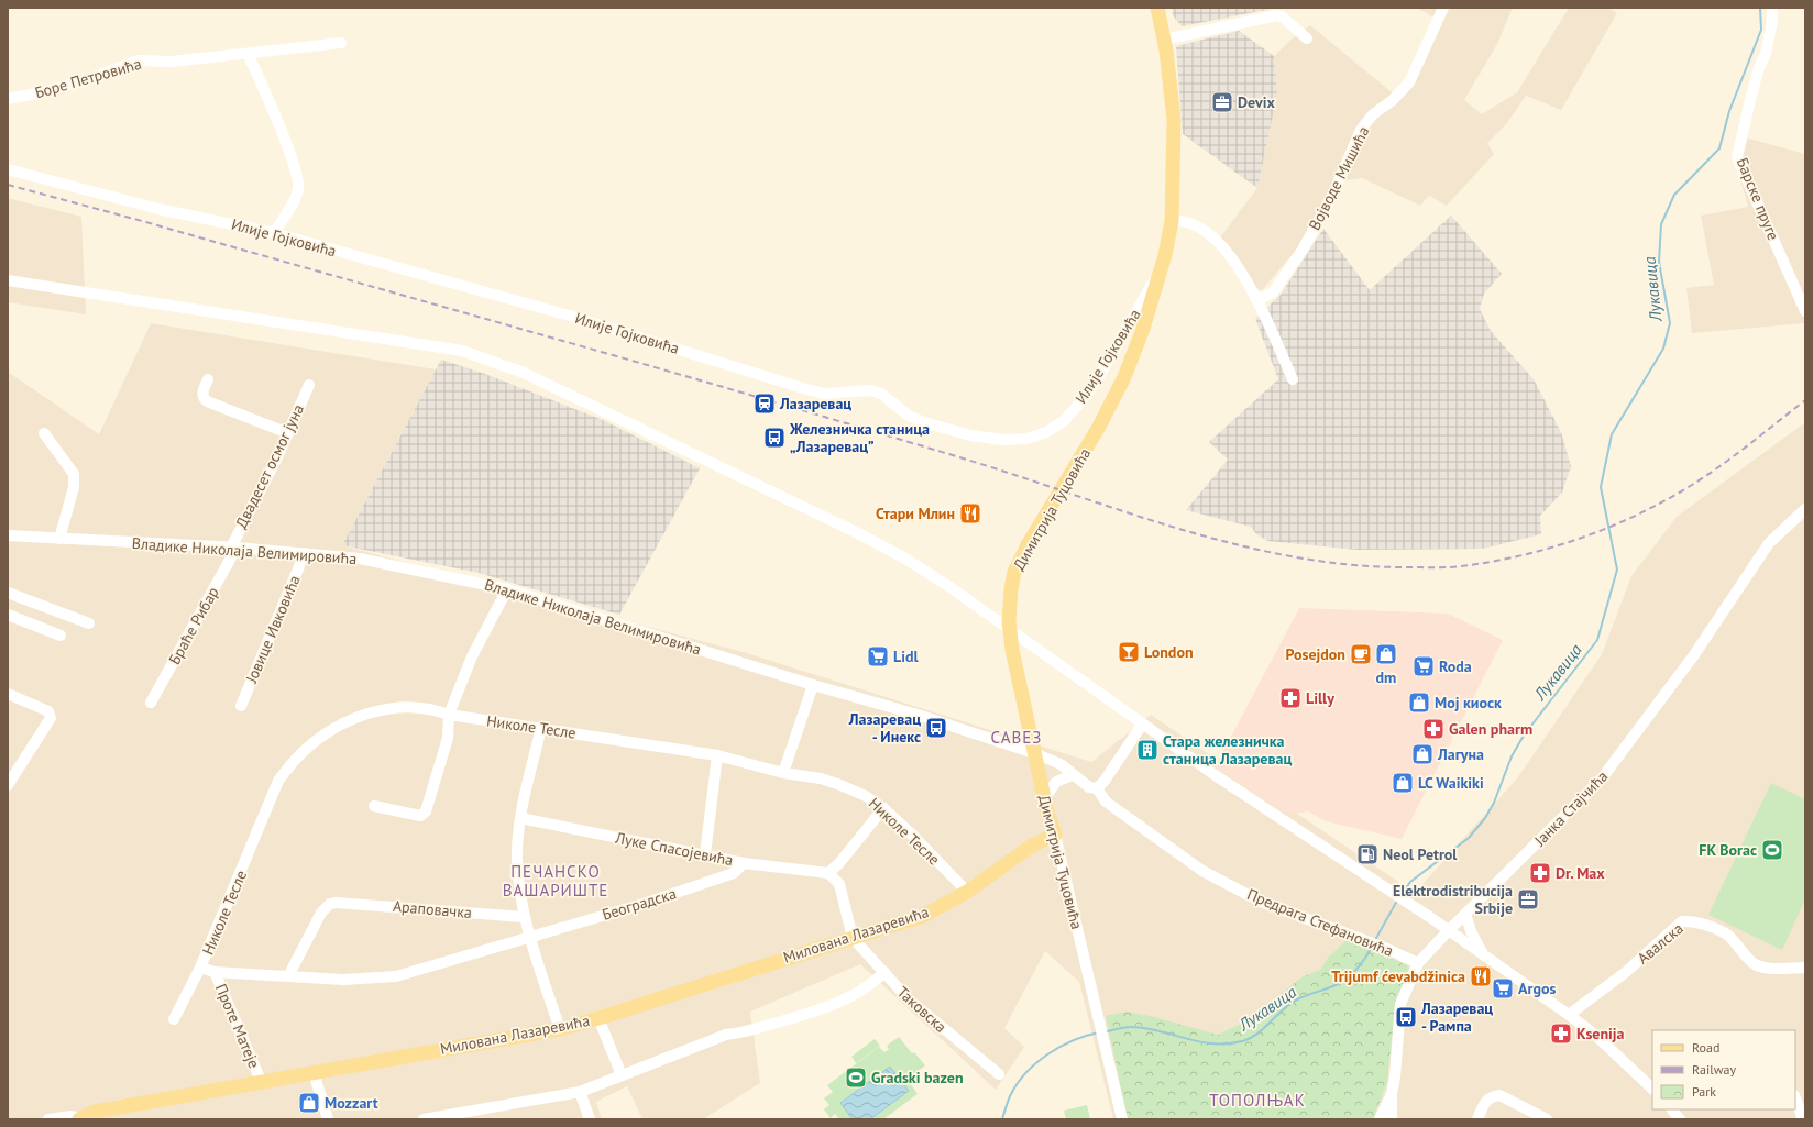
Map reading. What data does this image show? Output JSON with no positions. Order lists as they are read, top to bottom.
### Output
{
  "streets": {
    "main road": ["Димитрија Туцовића", "Милована Лазаревића"],
    "street": [
      "Боре Петровића",
      "Војводе Мишића",
      "Барске пруге",
      "Илије Гојковића",
      "Двадесет осмог јуна",
      "Владике Николаја Велимировића",
      "Браће Рибар",
      "Јовице Ивковића",
      "Николе Тесле",
      "Јанка Стајчића",
      "Луке Спасојевића",
      "Београдска",
      "Араповачка",
      "Предрага Стефановића",
      "Авалска",
      "Таковска",
      "Проте Матеје"
    ]
  },
  "crossings": [
    ["Илије Гојковића", "Димитрија Туцовића"],
    ["Двадесет осмог јуна", "Владике Николаја Велимировића"],
    ["Двадесет осмог јуна", "Браће Рибар"],
    ["Димитрија Туцовића", "Владике Николаја Велимировића"],
    ["Димитрија Туцовића", "Милована Лазаревића"],
    ["Владике Николаја Велимировића", "Браће Рибар"],
    ["Владике Николаја Велимировића", "Јовице Ивковића"],
    ["Николе Тесле", "Милована Лазаревића"],
    ["Николе Тесле", "Проте Матеје"],
    ["Јанка Стајчића", "Предрага Стефановића"],
    ["Луке Спасојевића", "Београдска"],
    ["Београдска", "Араповачка"],
    ["Београдска", "Проте Матеје"],
    ["Араповачка", "Проте Матеје"],
    ["Милована Лазаревића", "Таковска"],
    ["Милована Лазаревића", "Проте Матеје"]
  ],
  "districts": ["САВЕЗ", "ПЕЧАНСКО ВАШАРИШТЕ", "ТОПОЛЊАК"],
  "water": ["Лукавица"],
  "places": {
    "office": ["Devix", "Elektrodistribucija Srbije"],
    "station": ["Лазаревац"],
    "bus stop": ["Железничка станица „Лазаревац”", "Лазаревац - Инекс", "Лазаревац - Рампа"],
    "restaurant": ["Стари Млин", "Trijumf ćevabdžinica"],
    "bar": ["London"],
    "cafe": ["Posejdon"],
    "shop": [
      "dm",
      "Мој киоск",
      "Лагуна",
      "LC Waikiki",
      "Mozzart"
    ],
    "supermarket": ["Lidl", "Roda", "Argos"],
    "pharmacy": [
      "Lilly",
      "Galen pharm",
      "Dr. Max",
      "Ksenija"
    ],
    "building": ["Стара железничка станица Лазаревац"],
    "sports": ["FK Borac", "Gradski bazen"],
    "fuel station": ["Neol Petrol"]
  },
  "legend": ["Road", "Railway", "Park"]
}
